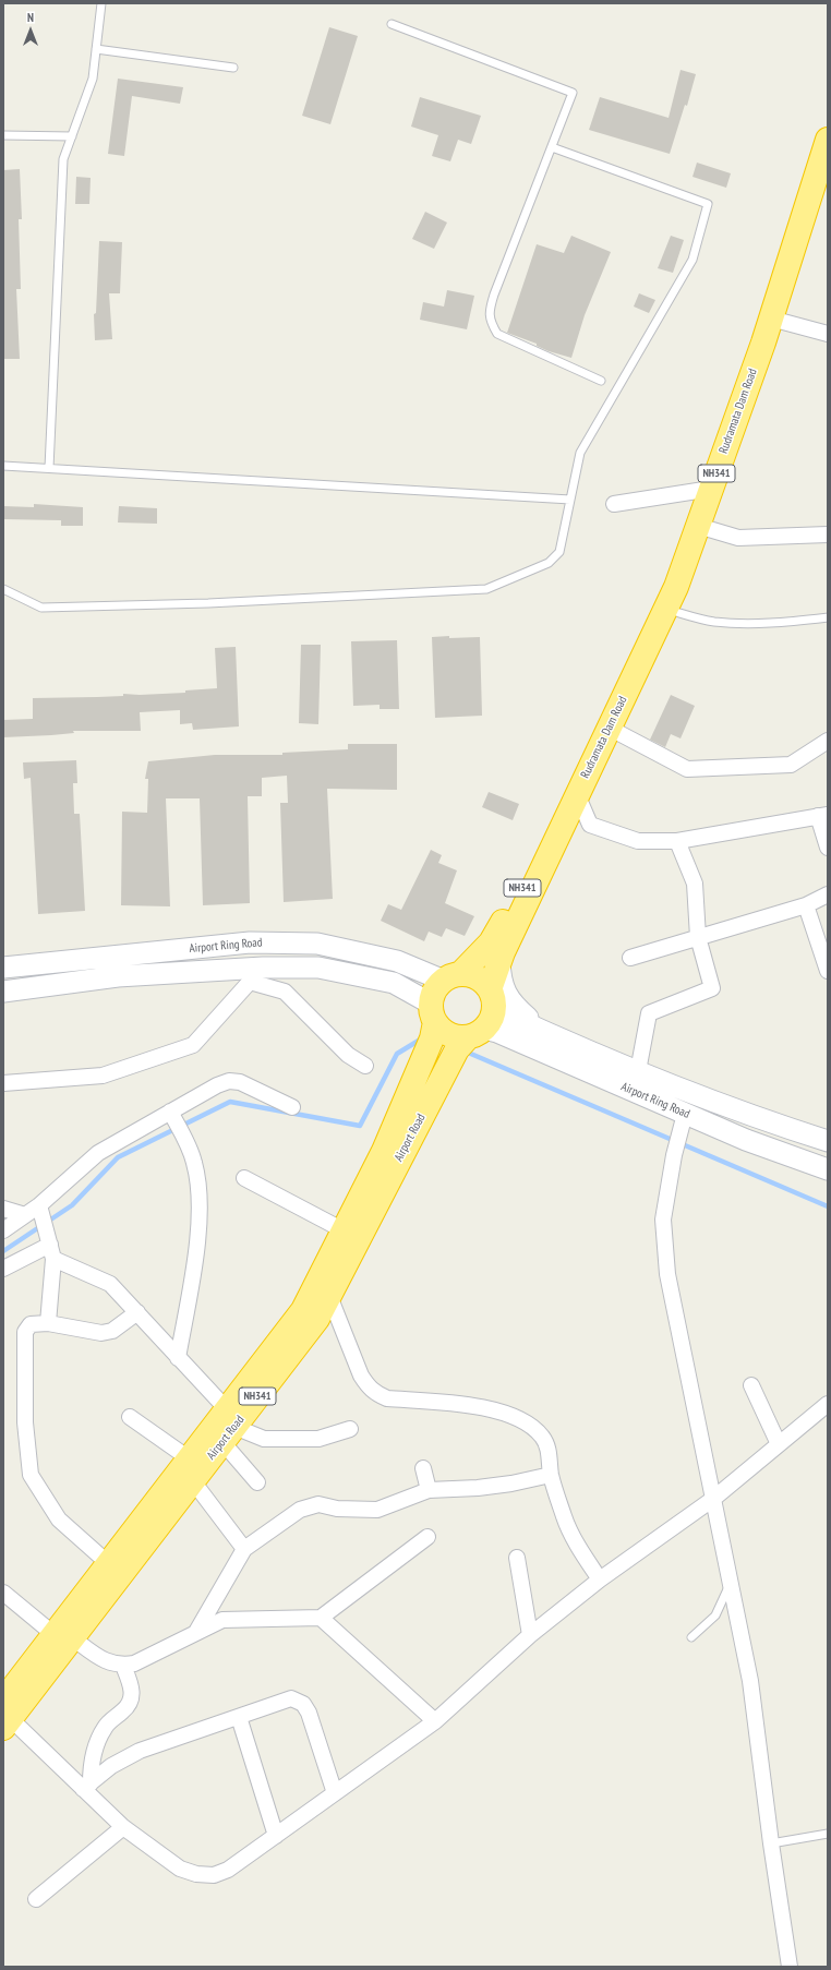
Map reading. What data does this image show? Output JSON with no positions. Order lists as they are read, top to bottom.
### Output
{
  "streets": {
    "highway": ["Rudramata Dam Road", "NH341", "Airport Road"],
    "main road": ["Airport Ring Road"]
  },
  "crossings": [
    ["Rudramata Dam Road", "NH341"],
    ["NH341", "Airport Ring Road"],
    ["NH341", "Airport Road"],
    ["Airport Ring Road", "Airport Road"]
  ],
  "north": "top"
}
